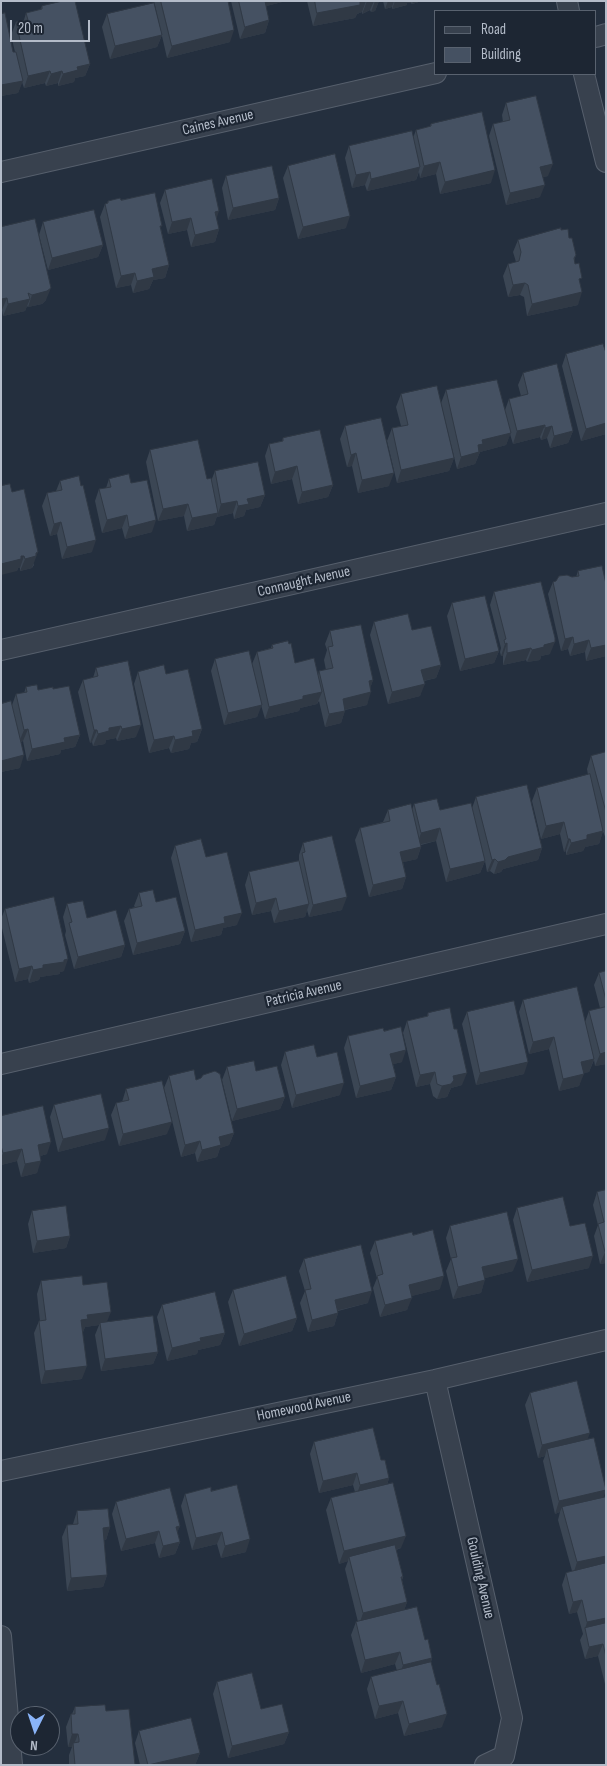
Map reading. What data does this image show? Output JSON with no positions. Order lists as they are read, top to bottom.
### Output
{
  "streets": {
    "street": [
      "Caines Avenue",
      "Connaught Avenue",
      "Patricia Avenue",
      "Homewood Avenue",
      "Goulding Avenue"
    ]
  },
  "crossings": [
    ["Homewood Avenue", "Goulding Avenue"]
  ],
  "legend": ["Road", "Building"],
  "scale_bar": "20 m",
  "north": "bottom"
}
